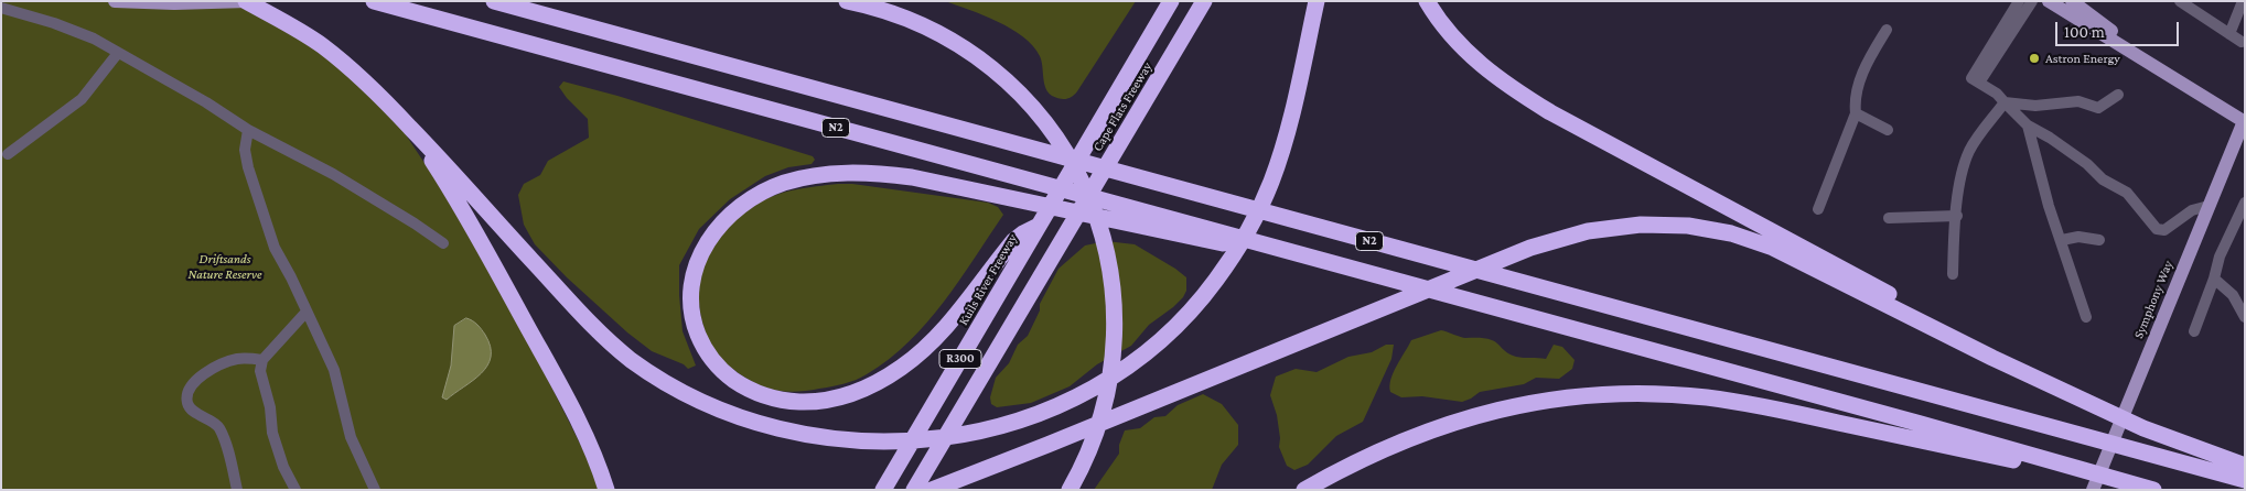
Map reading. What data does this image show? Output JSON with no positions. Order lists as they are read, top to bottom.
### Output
{
  "streets": {
    "highway": [
      "Cape Flats Freeway",
      "N2",
      "Kuils River Freeway",
      "R300"
    ],
    "main road": ["Symphony Way"]
  },
  "crossings": [
    ["Cape Flats Freeway", "Kuils River Freeway"]
  ],
  "parks": ["Driftsands Nature Reserve"],
  "places": ["Astron Energy"],
  "scale_bar": "100 m"
}
